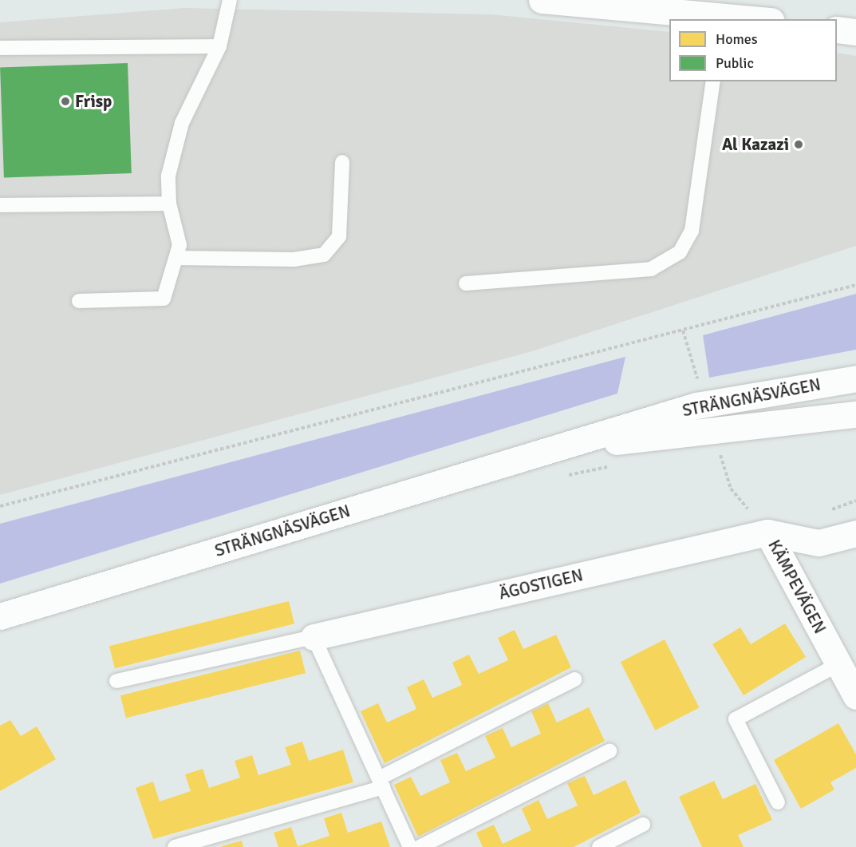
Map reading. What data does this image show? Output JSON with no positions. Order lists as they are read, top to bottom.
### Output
{
  "streets": {
    "main road": ["STRÄNGNÄSVÄGEN", "ÄGOSTIGEN", "KÄMPEVÄGEN"]
  },
  "crossings": [
    ["ÄGOSTIGEN", "KÄMPEVÄGEN"]
  ],
  "places": ["Frisp", "Al Kazazi"],
  "legend": ["Homes", "Public"]
}
